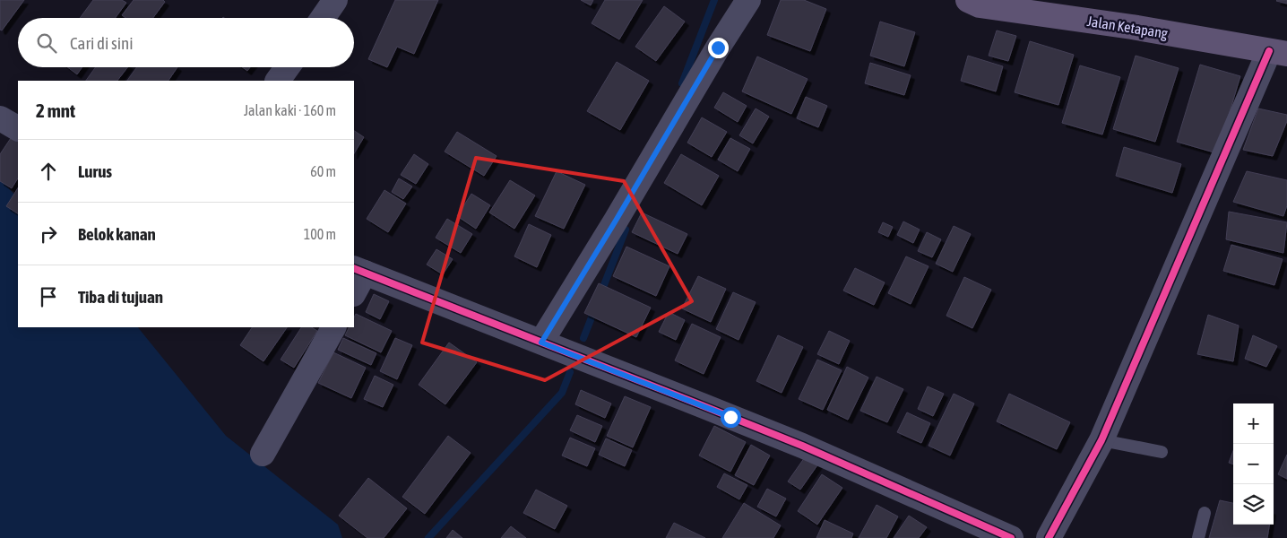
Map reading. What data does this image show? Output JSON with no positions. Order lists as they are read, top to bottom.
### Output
{
  "streets": {
    "main road": ["Jalan Ketapang"]
  },
  "page": {
    "search": "Cari di sini",
    "heading": ["2 mnt", "Jalan kaki · 160 m"],
    "list": [
      ["Lurus", "60 m"],
      ["Belok kanan", "100 m"],
      "Tiba di tujuan"
    ],
    "map_buttons": ["+", "−"]
  }
}
